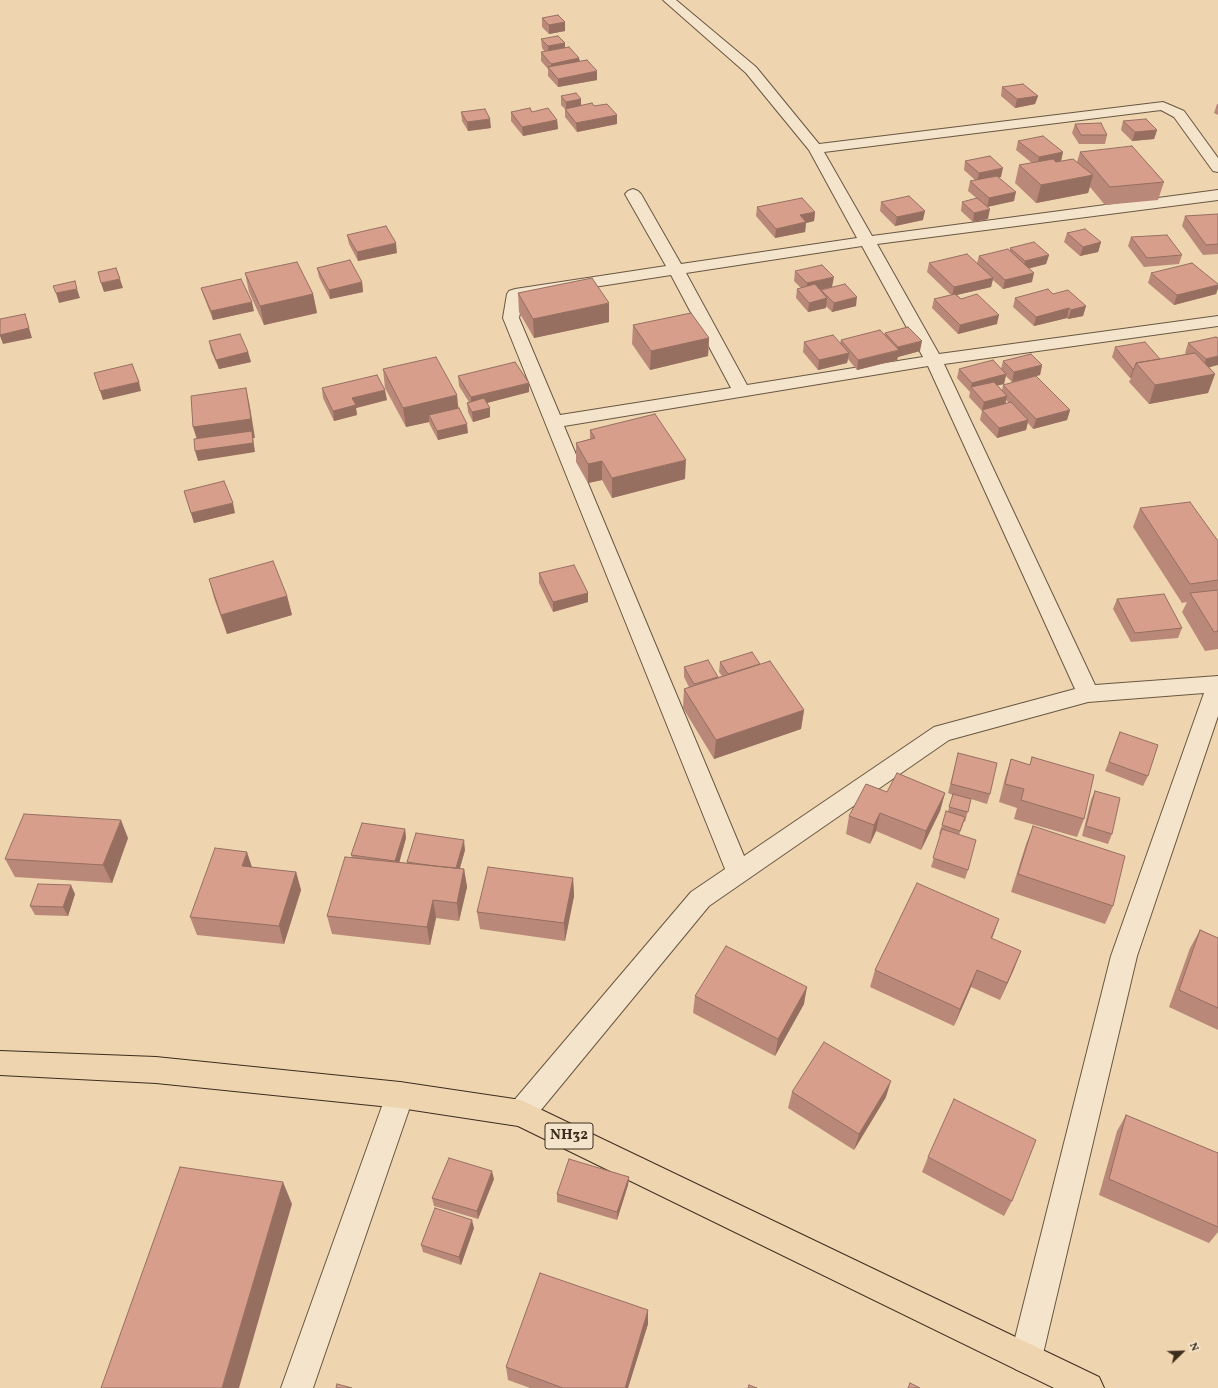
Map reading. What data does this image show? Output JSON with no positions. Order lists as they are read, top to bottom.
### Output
{
  "streets": {
    "highway": ["NH32"]
  },
  "north": "top right"
}
